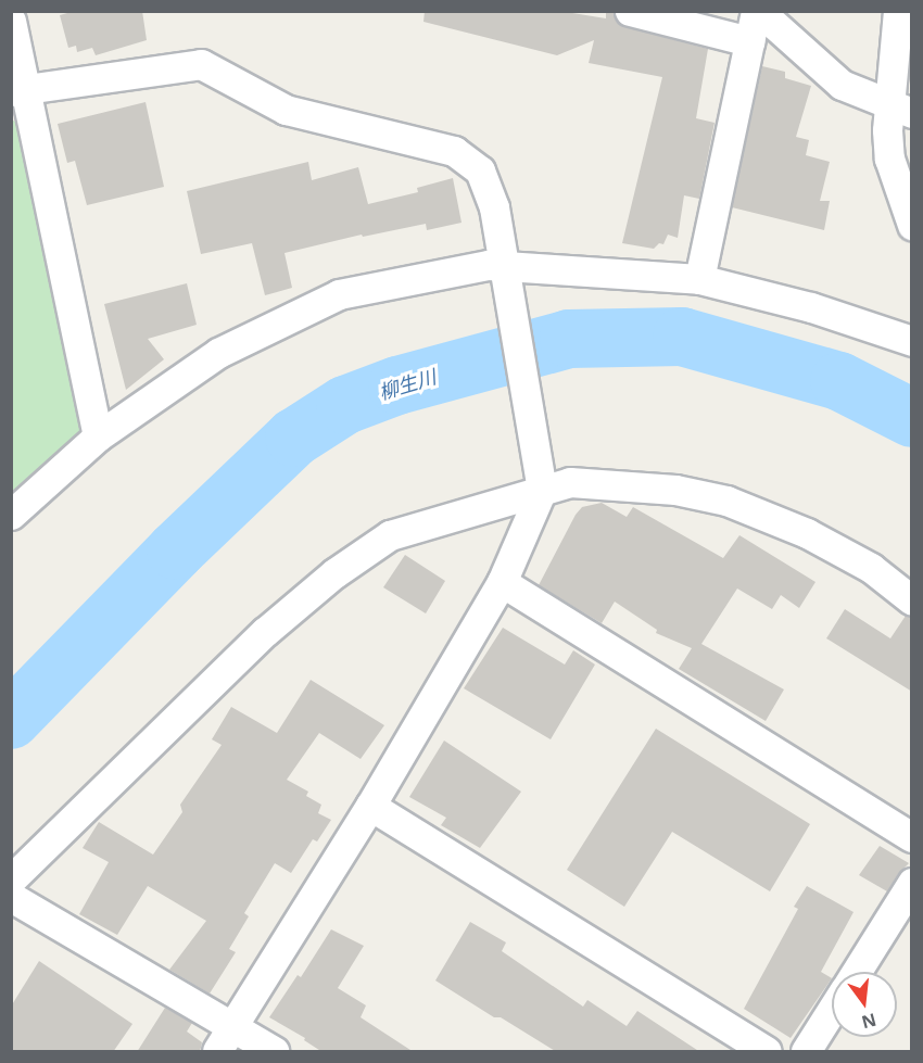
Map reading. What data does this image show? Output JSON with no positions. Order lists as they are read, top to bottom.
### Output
{
  "water": ["柳生川"],
  "north": "bottom"
}
